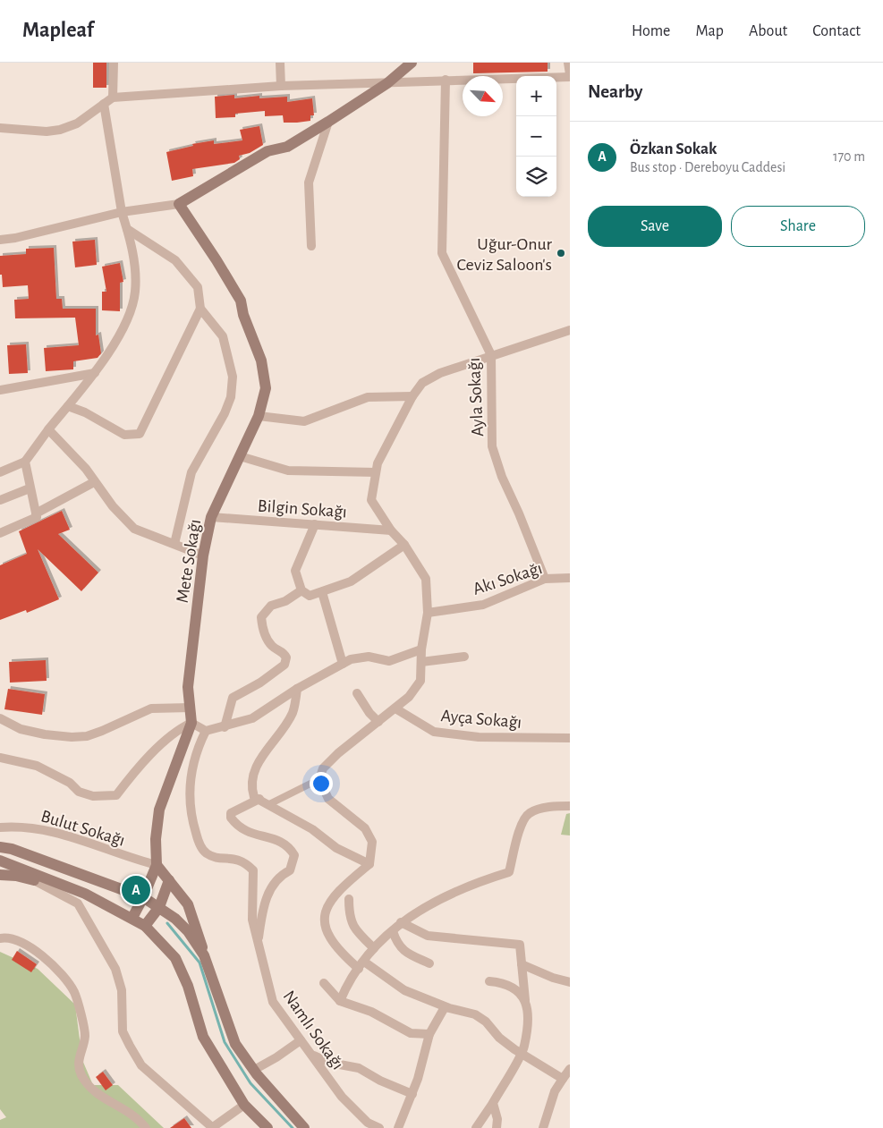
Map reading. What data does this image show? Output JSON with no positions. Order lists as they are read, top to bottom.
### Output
{
  "streets": {
    "main road": ["Mete Sokağı"],
    "street": [
      "Ayla Sokağı",
      "Bilgin Sokağı",
      "Akı Sokağı",
      "Ayça Sokağı",
      "Bulut Sokağı",
      "Namlı Sokağı"
    ]
  },
  "crossings": [
    ["Ayla Sokağı", "Akı Sokağı"],
    ["Bilgin Sokağı", "Mete Sokağı"],
    ["Mete Sokağı", "Bulut Sokağı"]
  ],
  "places": ["Uğur-Onur Ceviz Saloon's"],
  "north": "bottom right",
  "page": {
    "header": "Mapleaf",
    "nav": [
      "Home",
      "Map",
      "About",
      "Contact"
    ],
    "heading": "Nearby",
    "map_buttons": ["+", "−"],
    "list": [
      {
        "mark": "A",
        "name": "Özkan Sokak",
        "note": "Bus stop · Dereboyu Caddesi",
        "value": "170 m"
      }
    ],
    "buttons": ["Save", "Share"],
    "pins": "A"
  }
}
